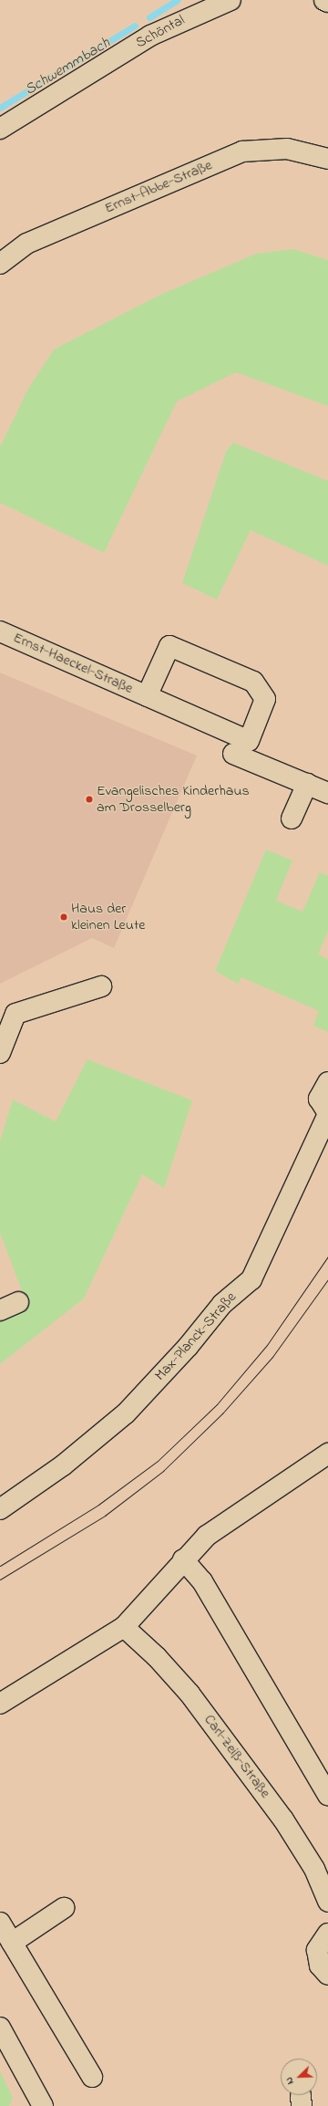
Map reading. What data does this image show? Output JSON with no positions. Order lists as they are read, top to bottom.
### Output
{
  "streets": {
    "street": [
      "Schöntal",
      "Ernst-Abbe-Straße",
      "Ernst-Haeckel-Straße",
      "Max-Planck-Straße",
      "Carl-Zeiß-Straße"
    ]
  },
  "water": ["Schwemmbach"],
  "places": ["Evangelisches Kinderhaus am Drosselberg", "Haus der kleinen Leute"],
  "north": "bottom left"
}
